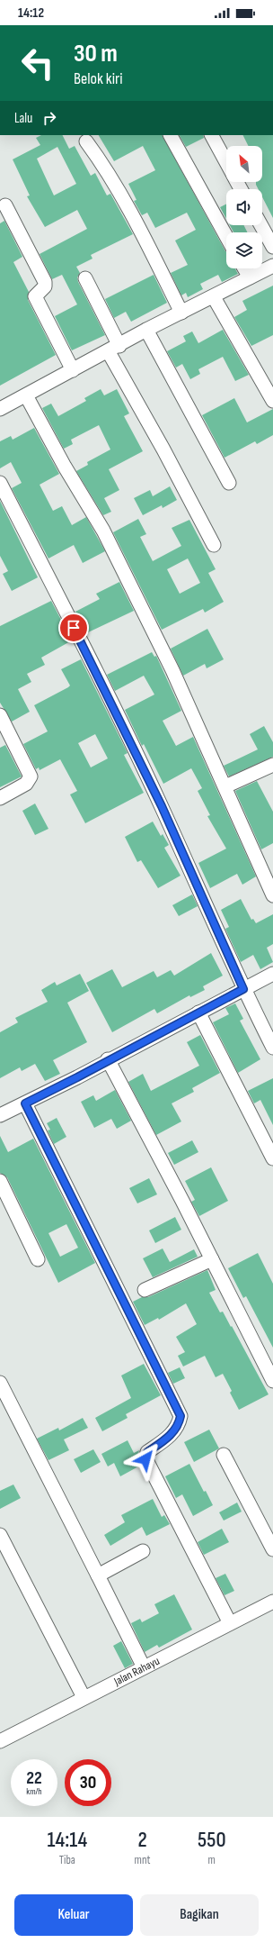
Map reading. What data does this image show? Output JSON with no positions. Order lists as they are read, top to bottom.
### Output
{
  "streets": {
    "street": ["Jalan Rahayu"]
  },
  "north": "top left",
  "page": {
    "status": "14:12",
    "turn": ["30 m", "Belok kiri"],
    "then": "Lalu",
    "speed": "22 km/h",
    "limit": "30",
    "eta": [
      "14:14",
      "Tiba",
      "2",
      "mnt",
      "550",
      "m"
    ],
    "buttons": ["Keluar", "Bagikan"]
  }
}
